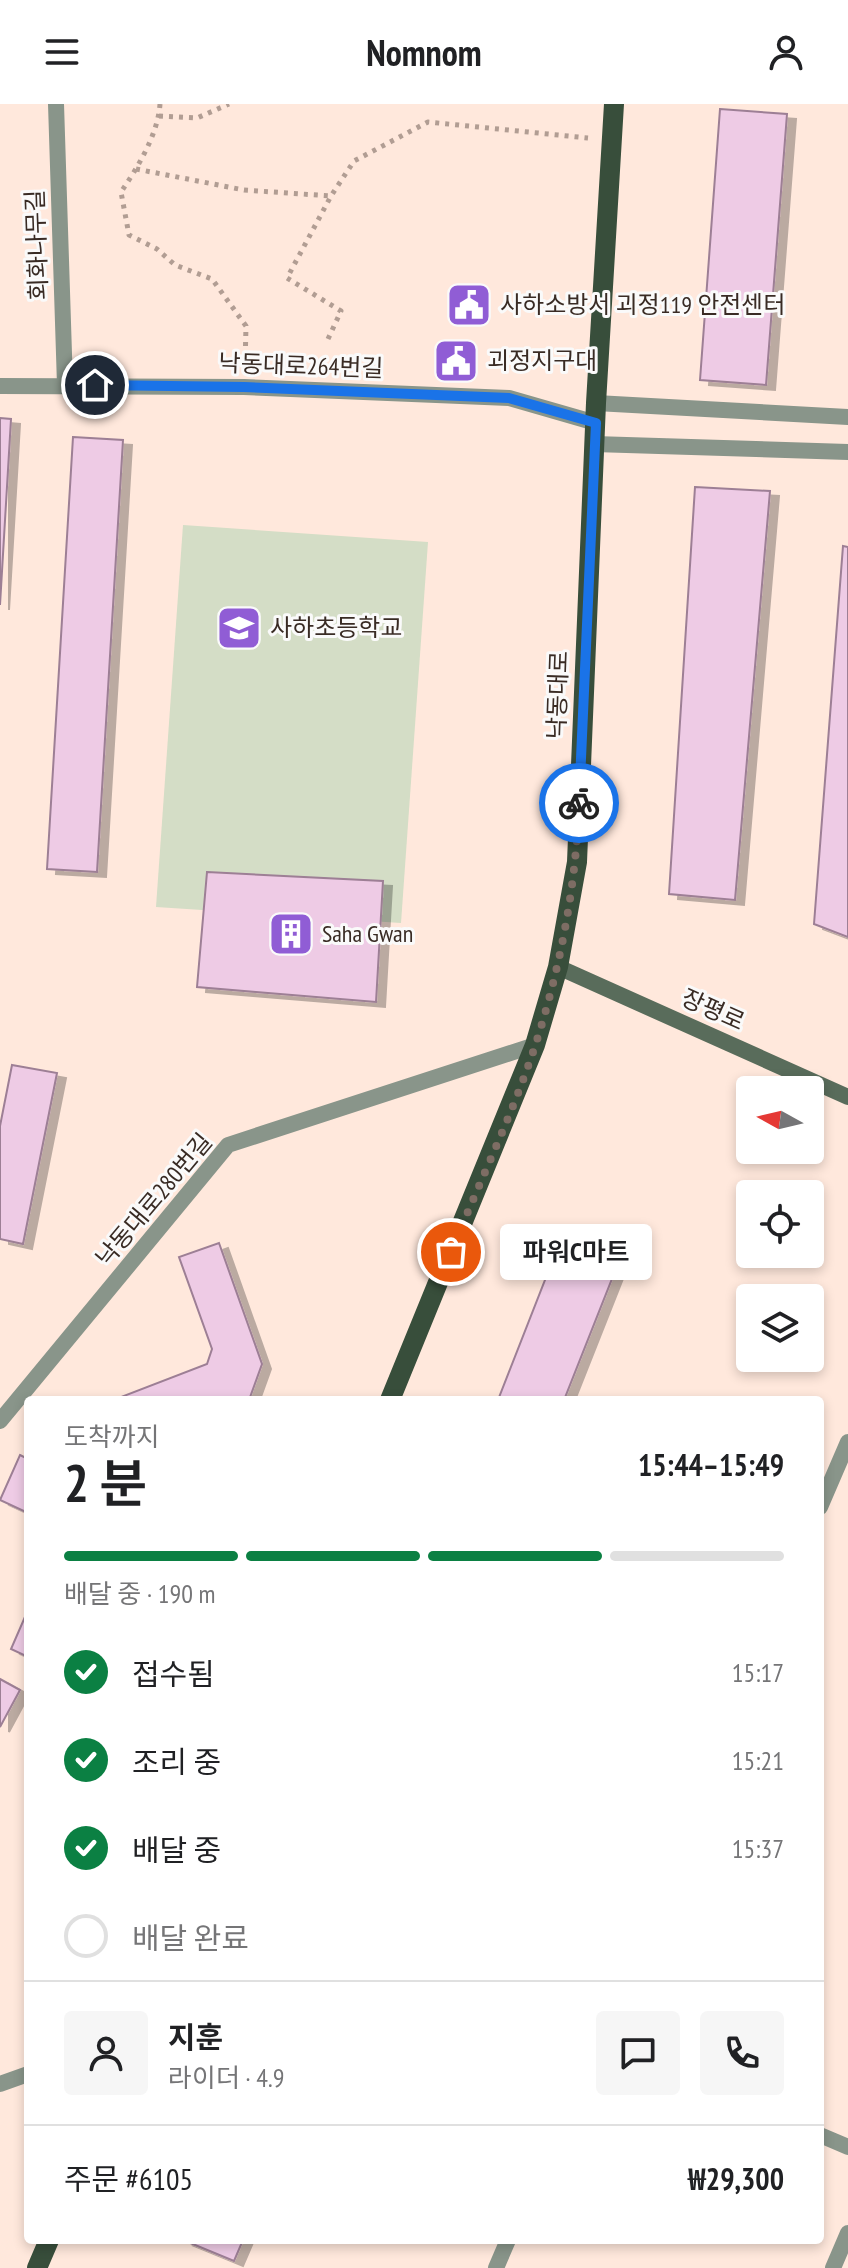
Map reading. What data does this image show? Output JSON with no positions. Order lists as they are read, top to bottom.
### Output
{
  "streets": {
    "main road": ["낙동대로", "장평로"],
    "street": ["회화나무길", "낙동대로264번길", "낙동대로280번길"]
  },
  "crossings": [
    ["회화나무길", "낙동대로264번길"],
    ["낙동대로264번길", "낙동대로"],
    ["낙동대로", "장평로"],
    ["낙동대로", "낙동대로280번길"]
  ],
  "places": {
    "public building": ["사하소방서 괴정119 안전센터", "괴정지구대"],
    "school or university": ["사하초등학교"],
    "building": ["Saha Gwan"],
    "other": ["파워C마트"]
  },
  "north": "left",
  "page": {
    "header": "Nomnom",
    "bubble": "파워C마트",
    "heading": ["2 분", "도착까지", "15:44–15:49"],
    "panel": [
      "지훈",
      "라이더 · 4.9",
      "주문 #6105",
      "₩29,300"
    ],
    "bar": "배달 중 · 190 m",
    "list": [
      ["접수됨", "15:17"],
      ["조리 중", "15:21"],
      ["배달 중", "15:37"],
      "배달 완료"
    ]
  }
}
